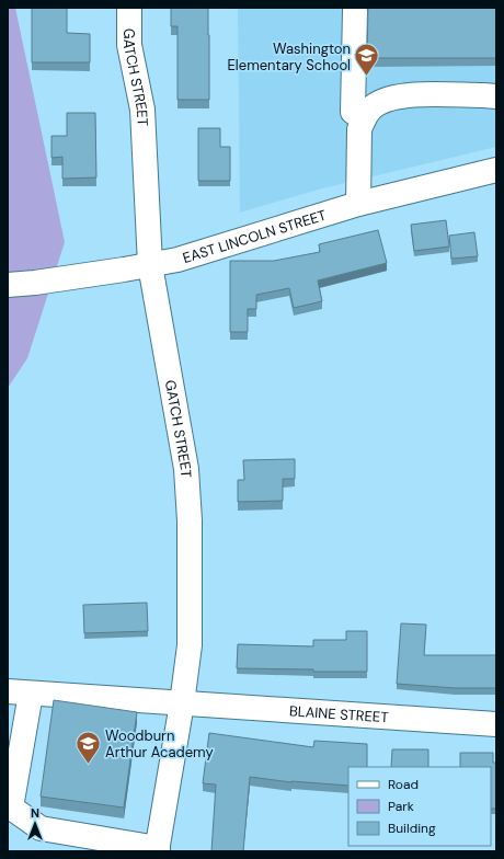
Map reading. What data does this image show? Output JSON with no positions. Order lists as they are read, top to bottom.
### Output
{
  "streets": {
    "street": ["GATCH STREET", "EAST LINCOLN STREET", "BLAINE STREET"]
  },
  "crossings": [
    ["GATCH STREET", "EAST LINCOLN STREET"],
    ["GATCH STREET", "BLAINE STREET"]
  ],
  "places": {
    "school or university": ["Washington Elementary School", "Woodburn Arthur Academy"]
  },
  "legend": ["Road", "Park", "Building"],
  "north": "top"
}
